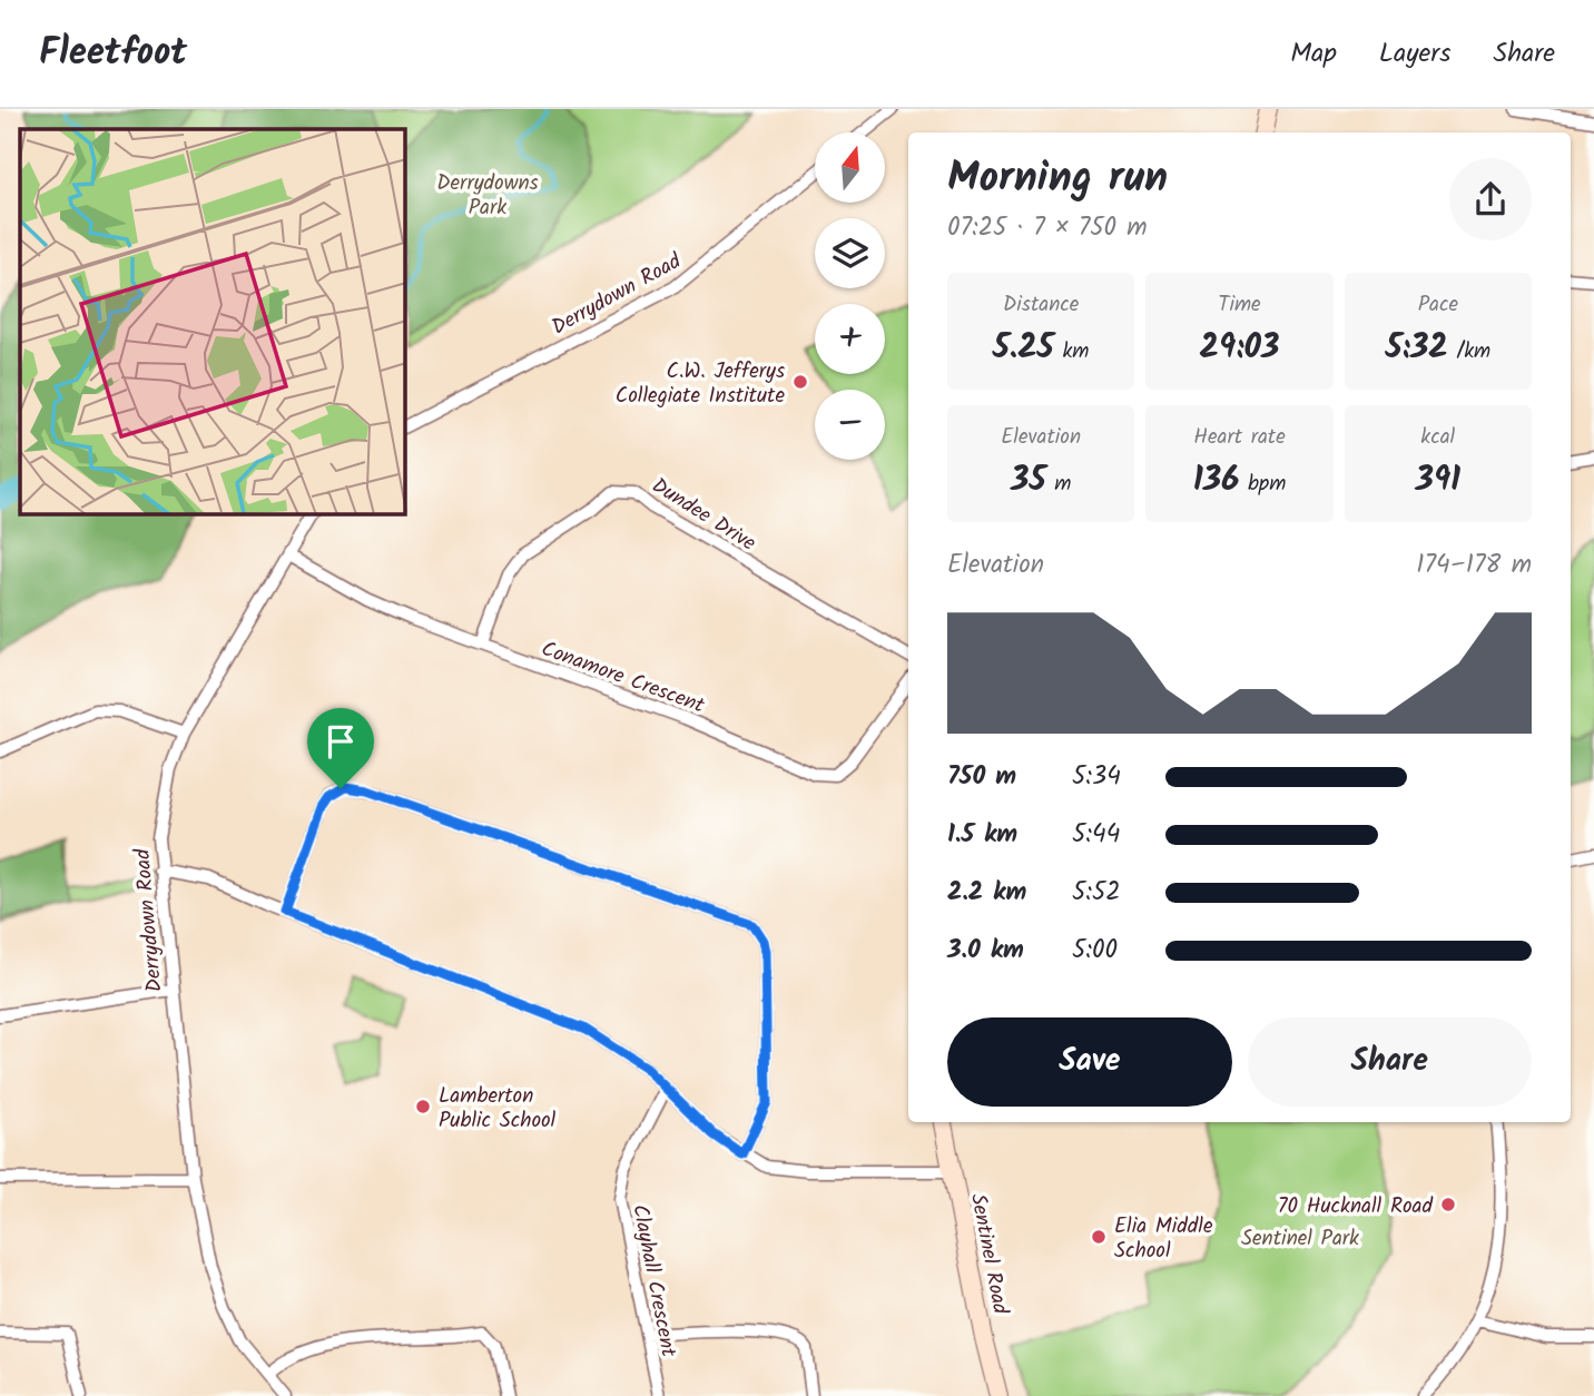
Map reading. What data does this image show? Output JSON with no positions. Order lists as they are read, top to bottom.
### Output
{
  "streets": {
    "street": [
      "Derrydown Road",
      "Dundee Drive",
      "Conamore Crescent",
      "Sentinel Road",
      "Clayhall Crescent"
    ]
  },
  "crossings": [
    ["Derrydown Road", "Conamore Crescent"],
    ["Dundee Drive", "Conamore Crescent"]
  ],
  "parks": ["Derrydowns Park", "Sentinel Park"],
  "places": [
    "C.W. Jefferys Collegiate Institute",
    "Lamberton Public School",
    "70 Hucknall Road",
    "Elia Middle School"
  ],
  "north": "top",
  "page": {
    "header": "Fleetfoot",
    "nav": ["Map", "Layers", "Share"],
    "map_buttons": ["+", "−"],
    "heading": ["Morning run", "07:25 · 7 × 750 m"],
    "stats": [
      ["Distance", "5.25 km"],
      ["Time", "29:03"],
      ["Pace", "5:32 /km"],
      ["Elevation", "35 m"],
      ["Heart rate", "136 bpm"],
      ["kcal", "391"]
    ],
    "chart": ["Elevation", "174–178 m"],
    "list": [
      {
        "name": "750 m",
        "note": "5:34"
      },
      {
        "name": "1.5 km",
        "note": "5:44"
      },
      {
        "name": "2.2 km",
        "note": "5:52"
      },
      {
        "name": "3.0 km",
        "note": "5:00"
      }
    ],
    "buttons": ["Save", "Share"]
  }
}
